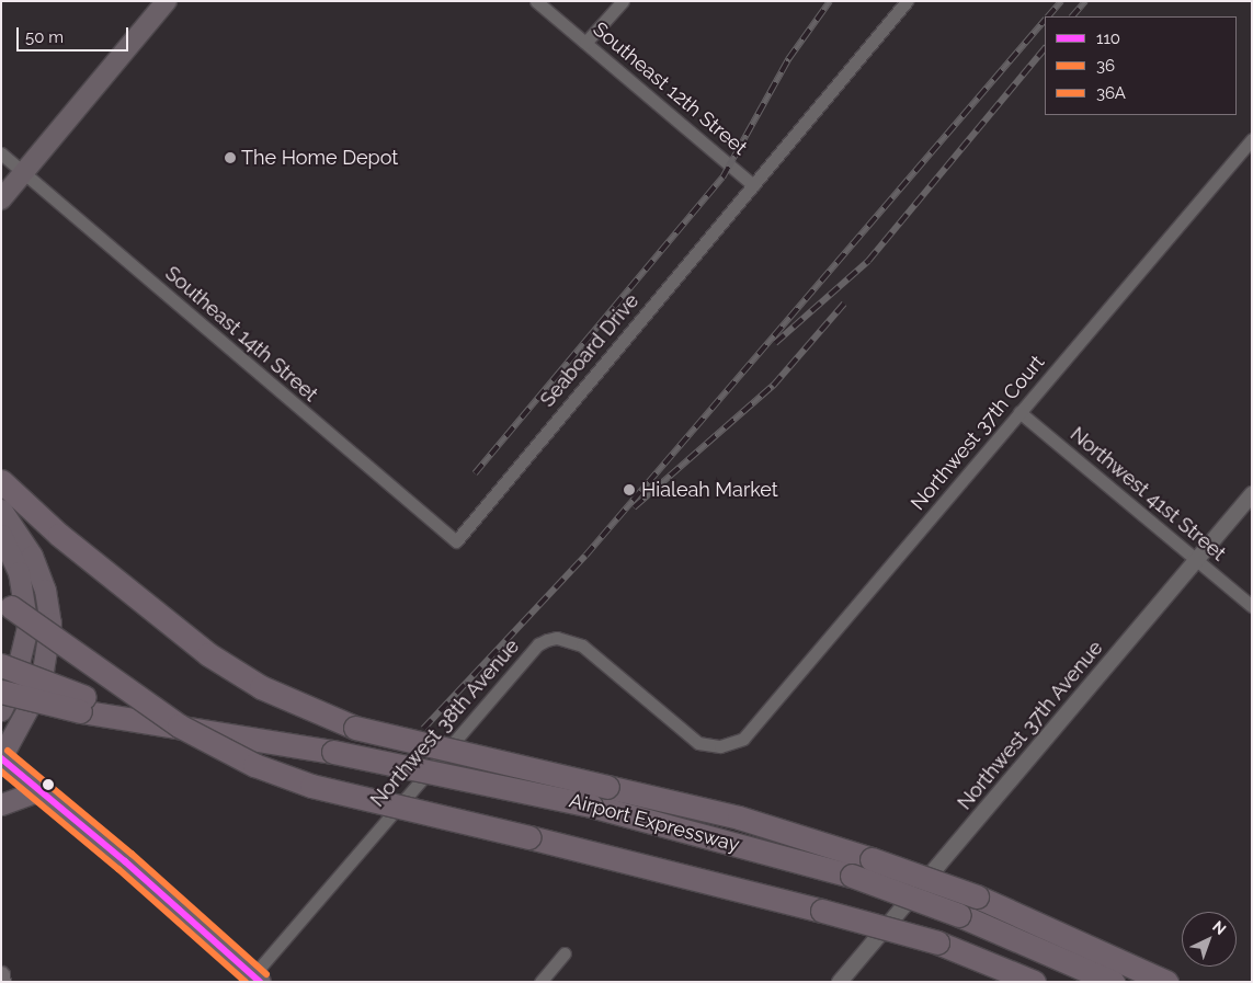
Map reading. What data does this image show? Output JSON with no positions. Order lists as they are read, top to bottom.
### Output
{
  "streets": {
    "highway": ["Airport Expressway"],
    "street": [
      "Southeast 12th Street",
      "Southeast 14th Street",
      "Seaboard Drive",
      "Northwest 37th Court",
      "Northwest 41st Street",
      "Northwest 38th Avenue",
      "Northwest 37th Avenue"
    ]
  },
  "crossings": [
    ["Southeast 12th Street", "Seaboard Drive"],
    ["Southeast 14th Street", "Seaboard Drive"],
    ["Northwest 37th Court", "Northwest 41st Street"],
    ["Northwest 37th Court", "Northwest 38th Avenue"],
    ["Northwest 41st Street", "Northwest 37th Avenue"]
  ],
  "places": ["The Home Depot", "Hialeah Market"],
  "lines": ["transit line 36A", "transit line 110", "transit line 36"],
  "legend": ["110", "36", "36A"],
  "scale_bar": "50 m",
  "north": "top right"
}
